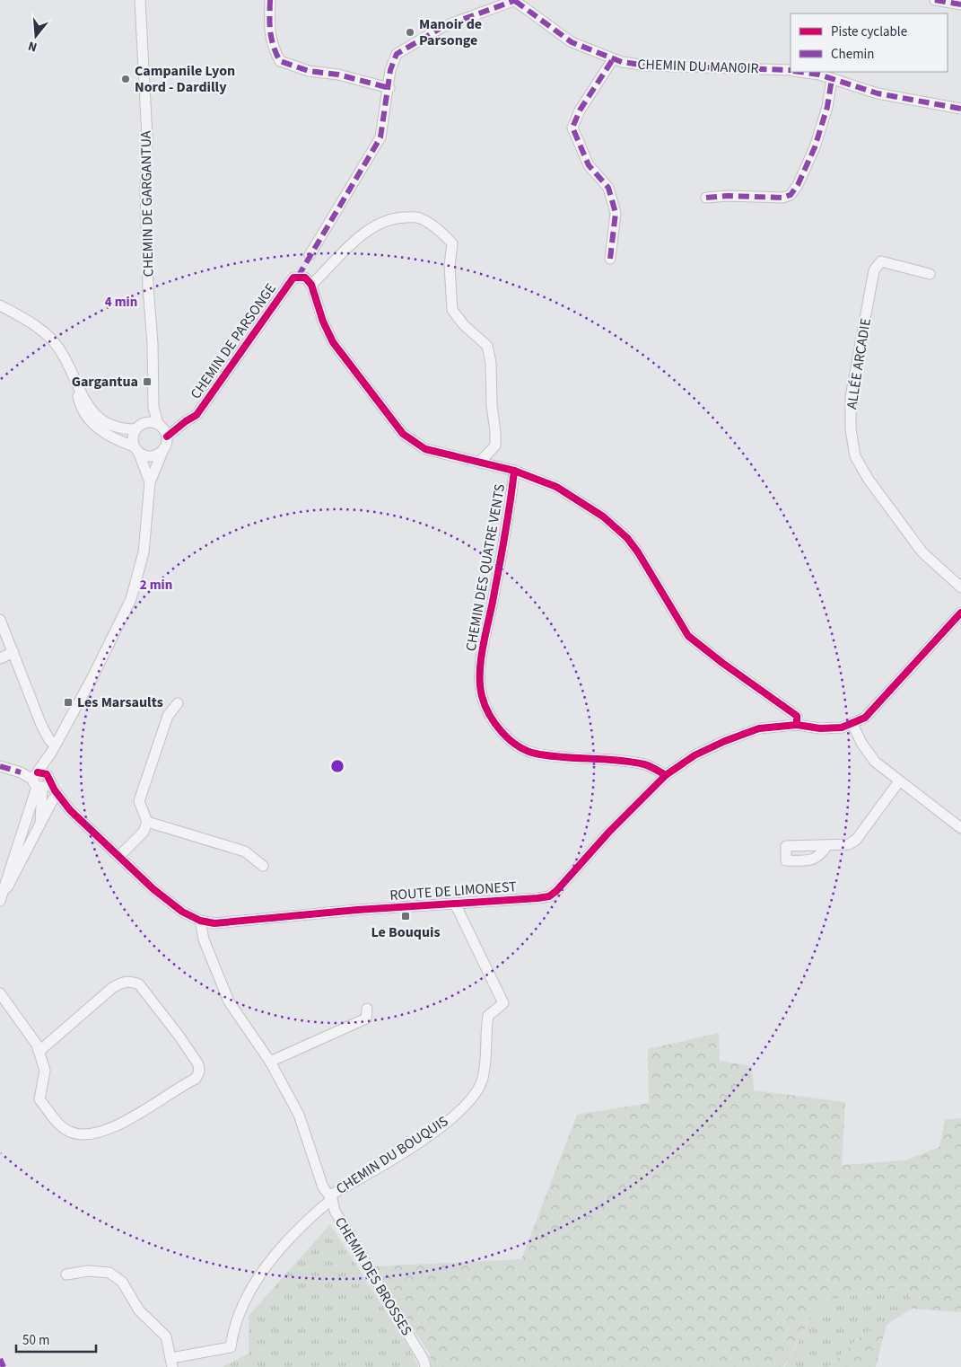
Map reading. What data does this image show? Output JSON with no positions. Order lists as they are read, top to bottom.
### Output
{
  "streets": {
    "street": [
      "CHEMIN DU MANOIR",
      "CHEMIN DE GARGANTUA",
      "CHEMIN DE PARSONGE",
      "ALLÉE ARCADIE",
      "CHEMIN DES QUATRE VENTS",
      "ROUTE DE LIMONEST",
      "CHEMIN DU BOUQUIS",
      "CHEMIN DES BROSSES"
    ]
  },
  "crossings": [
    ["CHEMIN DE GARGANTUA", "CHEMIN DE PARSONGE"],
    ["CHEMIN DES QUATRE VENTS", "ROUTE DE LIMONEST"],
    ["ROUTE DE LIMONEST", "CHEMIN DU BOUQUIS"],
    ["ROUTE DE LIMONEST", "CHEMIN DES BROSSES"],
    ["CHEMIN DU BOUQUIS", "CHEMIN DES BROSSES"]
  ],
  "places": {
    "other": ["Manoir de Parsonge", "Campanile Lyon Nord - Dardilly"],
    "transit": ["Gargantua", "Les Marsaults", "Le Bouquis"]
  },
  "legend": ["Piste cyclable", "Chemin"],
  "scale_bar": "50 m",
  "north": "bottom",
  "rings": ["4 min", "2 min"]
}
